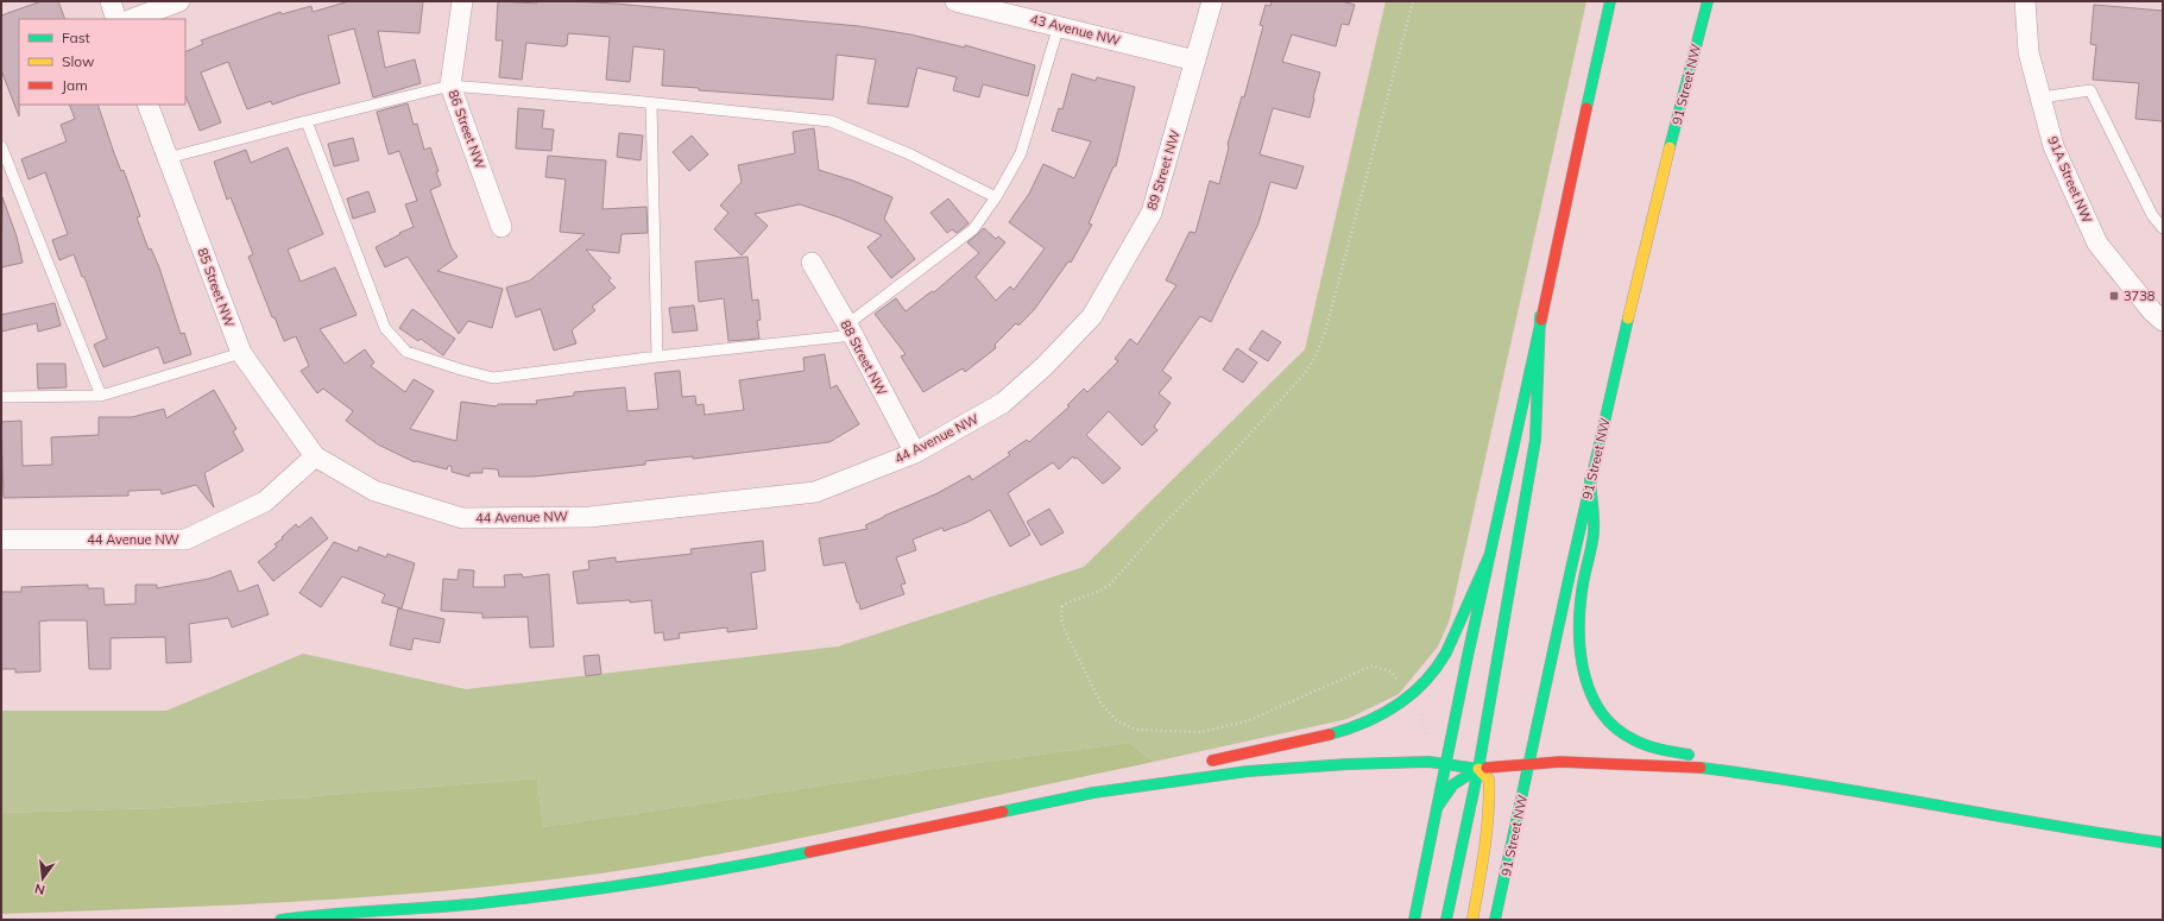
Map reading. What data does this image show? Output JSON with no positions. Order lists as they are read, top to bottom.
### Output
{
  "streets": {
    "main road": ["91 Street NW"],
    "street": [
      "43 Avenue NW",
      "86 Street NW",
      "89 Street NW",
      "91A Street NW",
      "85 Street NW",
      "88 Street NW",
      "44 Avenue NW"
    ]
  },
  "crossings": [
    ["43 Avenue NW", "89 Street NW"],
    ["89 Street NW", "44 Avenue NW"],
    ["85 Street NW", "44 Avenue NW"],
    ["88 Street NW", "44 Avenue NW"]
  ],
  "places": {
    "transit": ["3738"]
  },
  "legend": ["Fast", "Slow", "Jam"],
  "north": "bottom"
}
